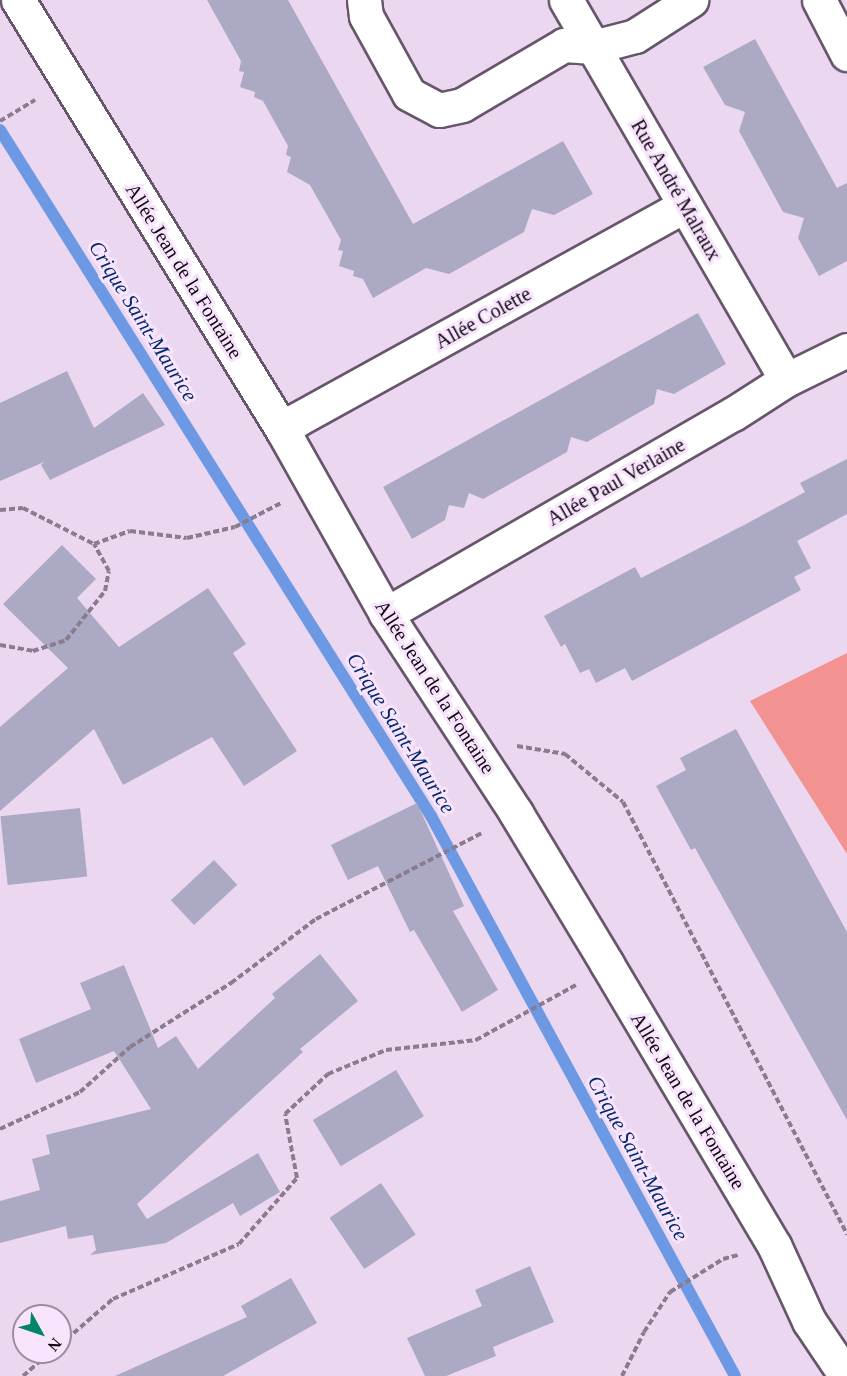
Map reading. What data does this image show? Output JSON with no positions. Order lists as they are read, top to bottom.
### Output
{
  "streets": {
    "street": [
      "Rue André Malraux",
      "Allée Jean de la Fontaine",
      "Allée Colette",
      "Allée Paul Verlaine"
    ]
  },
  "crossings": [
    ["Rue André Malraux", "Allée Colette"],
    ["Rue André Malraux", "Allée Paul Verlaine"],
    ["Allée Jean de la Fontaine", "Allée Colette"],
    ["Allée Jean de la Fontaine", "Allée Paul Verlaine"]
  ],
  "water": ["Crique Saint-Maurice"],
  "north": "bottom right"
}
